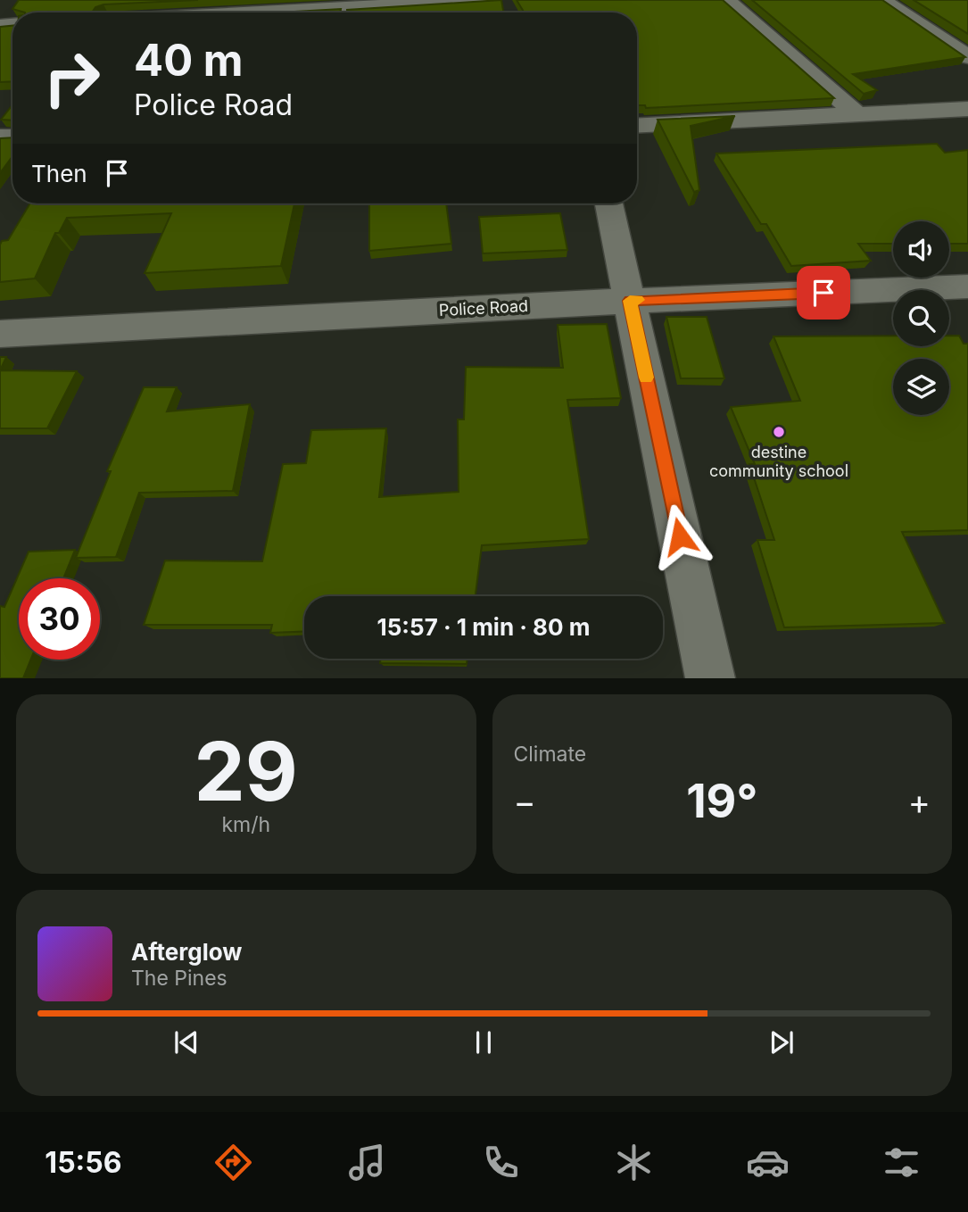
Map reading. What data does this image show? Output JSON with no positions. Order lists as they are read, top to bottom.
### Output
{
  "streets": {
    "street": ["Police Road"]
  },
  "places": ["destine community school"],
  "page": {
    "turn": ["40 m", "Police Road"],
    "then": "Then",
    "limit": "30",
    "trip": "15:57 · 1 min · 80 m",
    "tile": [
      ["29", "km/h"],
      "Climate"
    ],
    "heat": ["−", "19°", "+"],
    "song": ["Afterglow", "The Pines"],
    "tabs": "15:56"
  }
}
